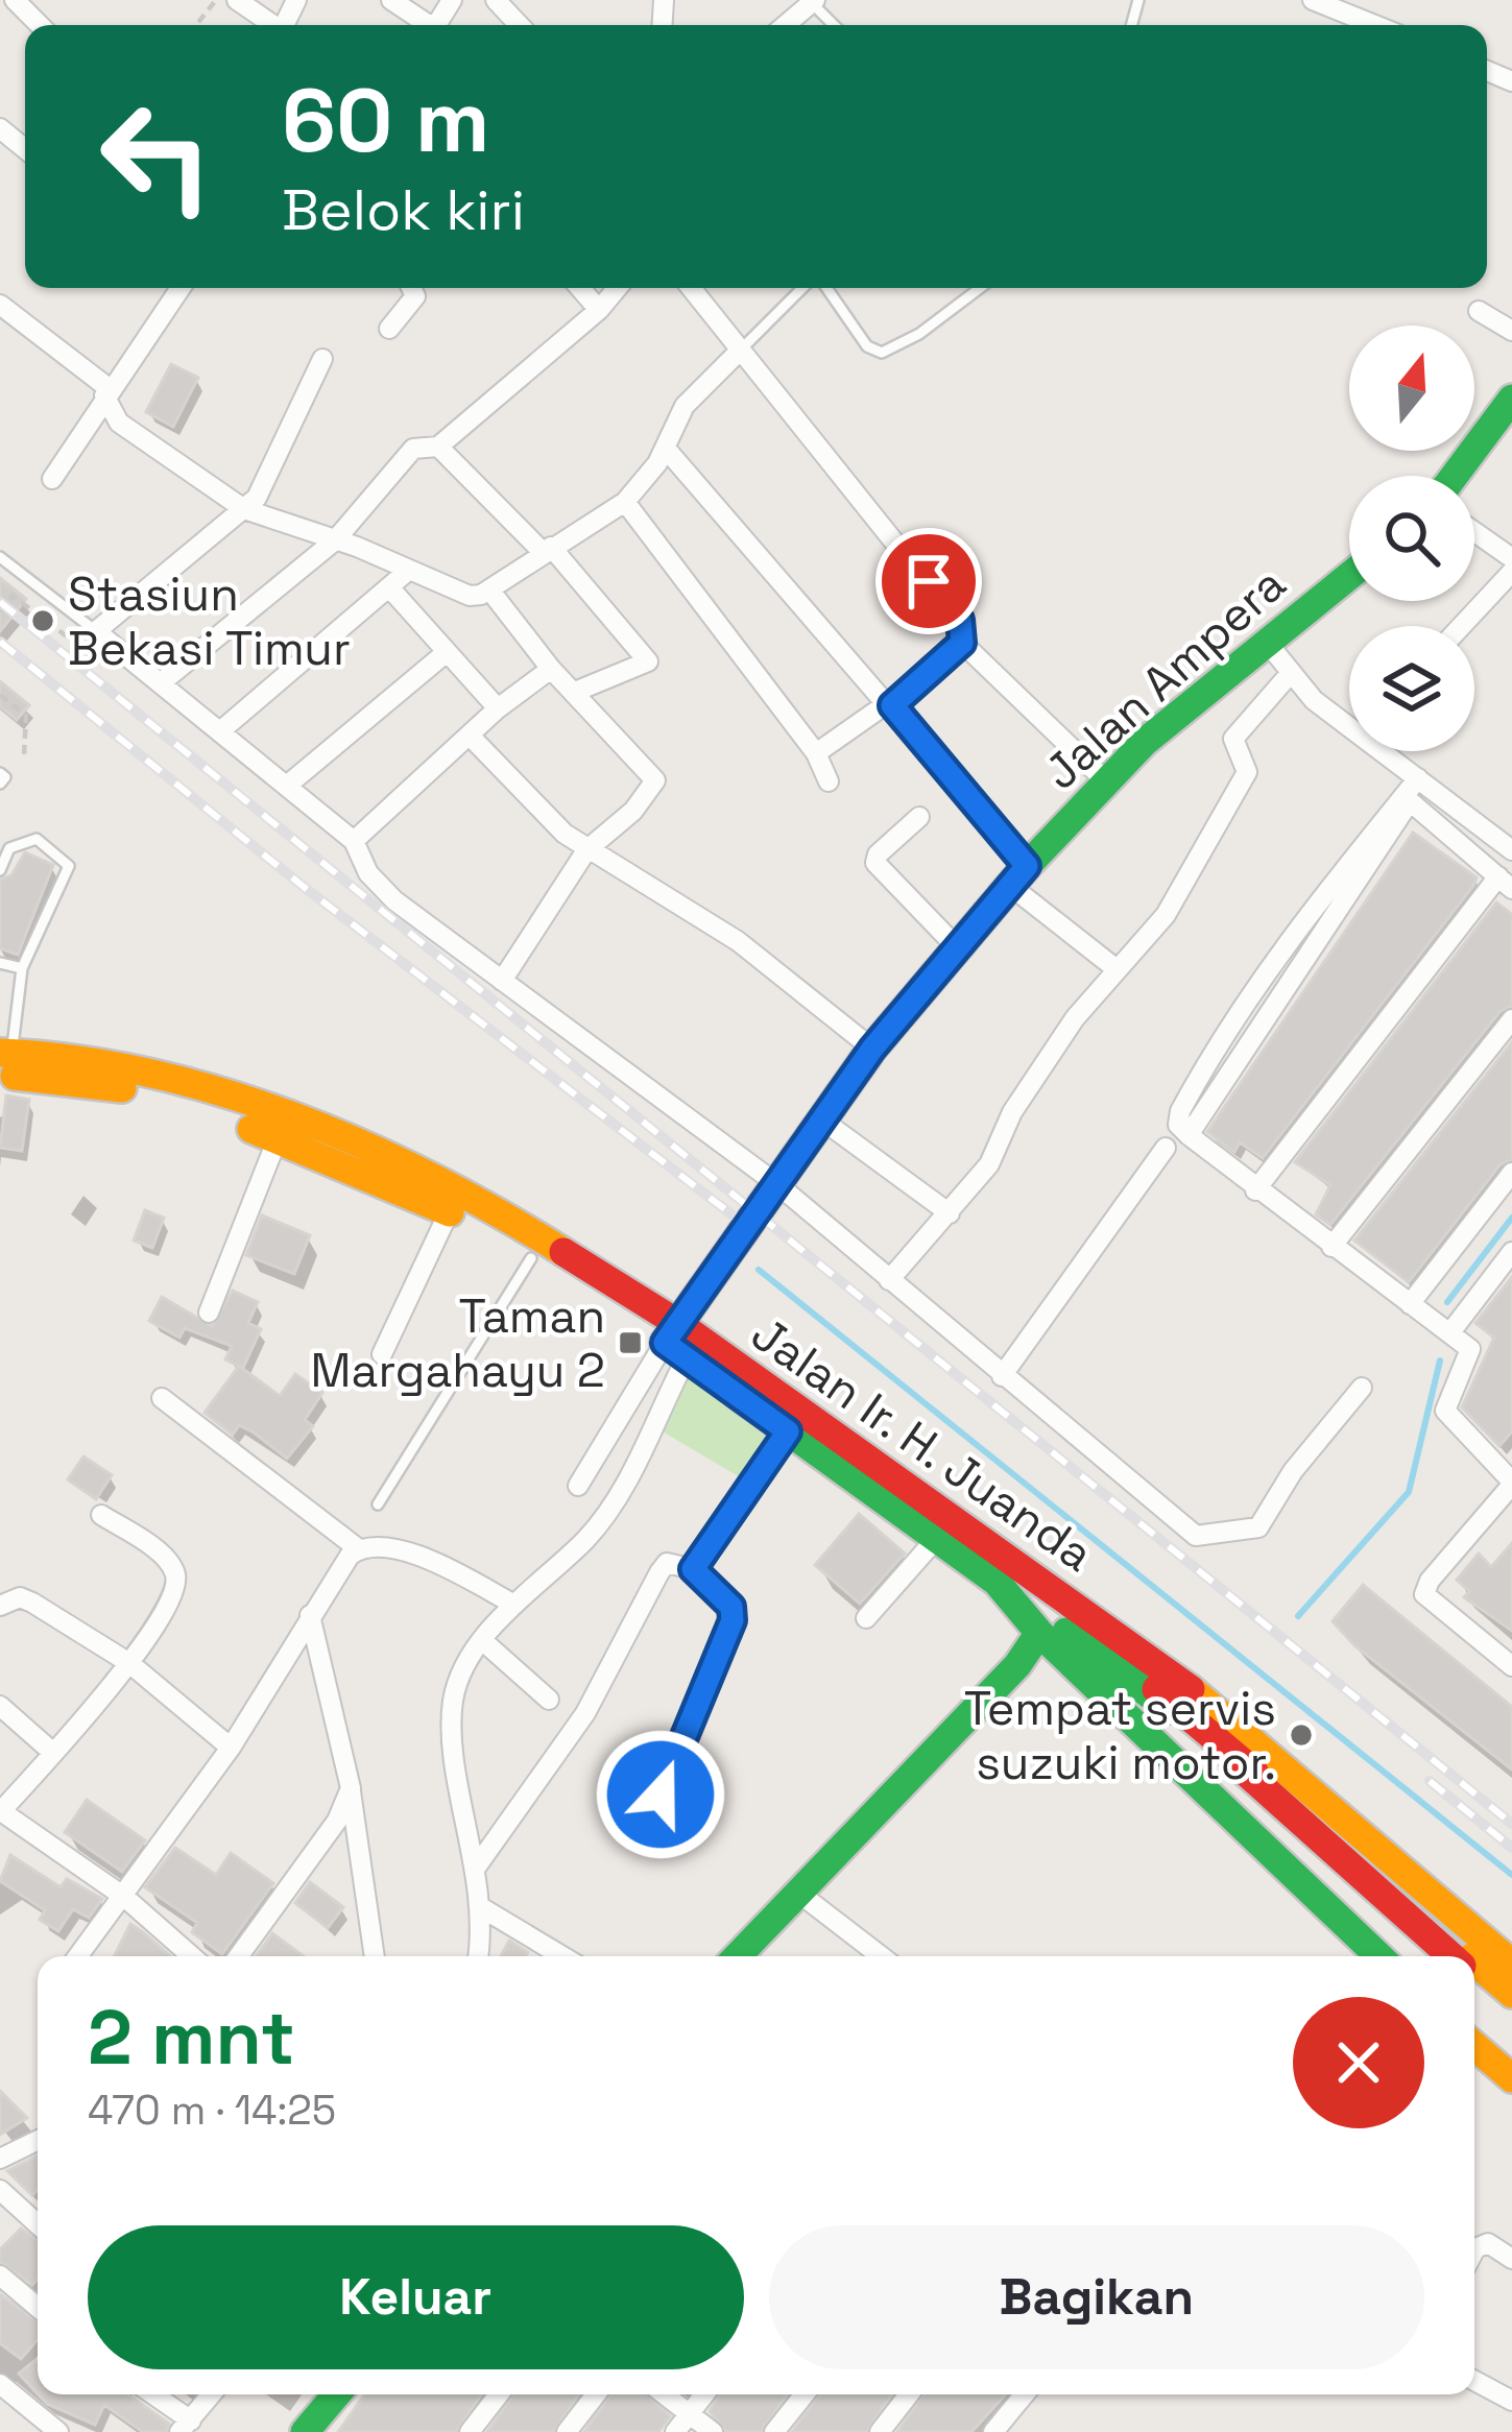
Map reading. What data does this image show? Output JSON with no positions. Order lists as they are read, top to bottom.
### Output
{
  "streets": {
    "main road": ["Jalan Ampera", "Jalan Ir. H. Juanda"]
  },
  "crossings": [
    ["Jalan Ampera", "Jalan Ir. H. Juanda"]
  ],
  "places": {
    "other": ["Stasiun Bekasi Timur", "Tempat servis suzuki motor."],
    "transit": ["Taman Margahayu 2"]
  },
  "north": "top",
  "page": {
    "turn": ["60 m", "Belok kiri"],
    "heading": ["2 mnt", "470 m · 14:25"],
    "buttons": ["Keluar", "Bagikan"]
  }
}
